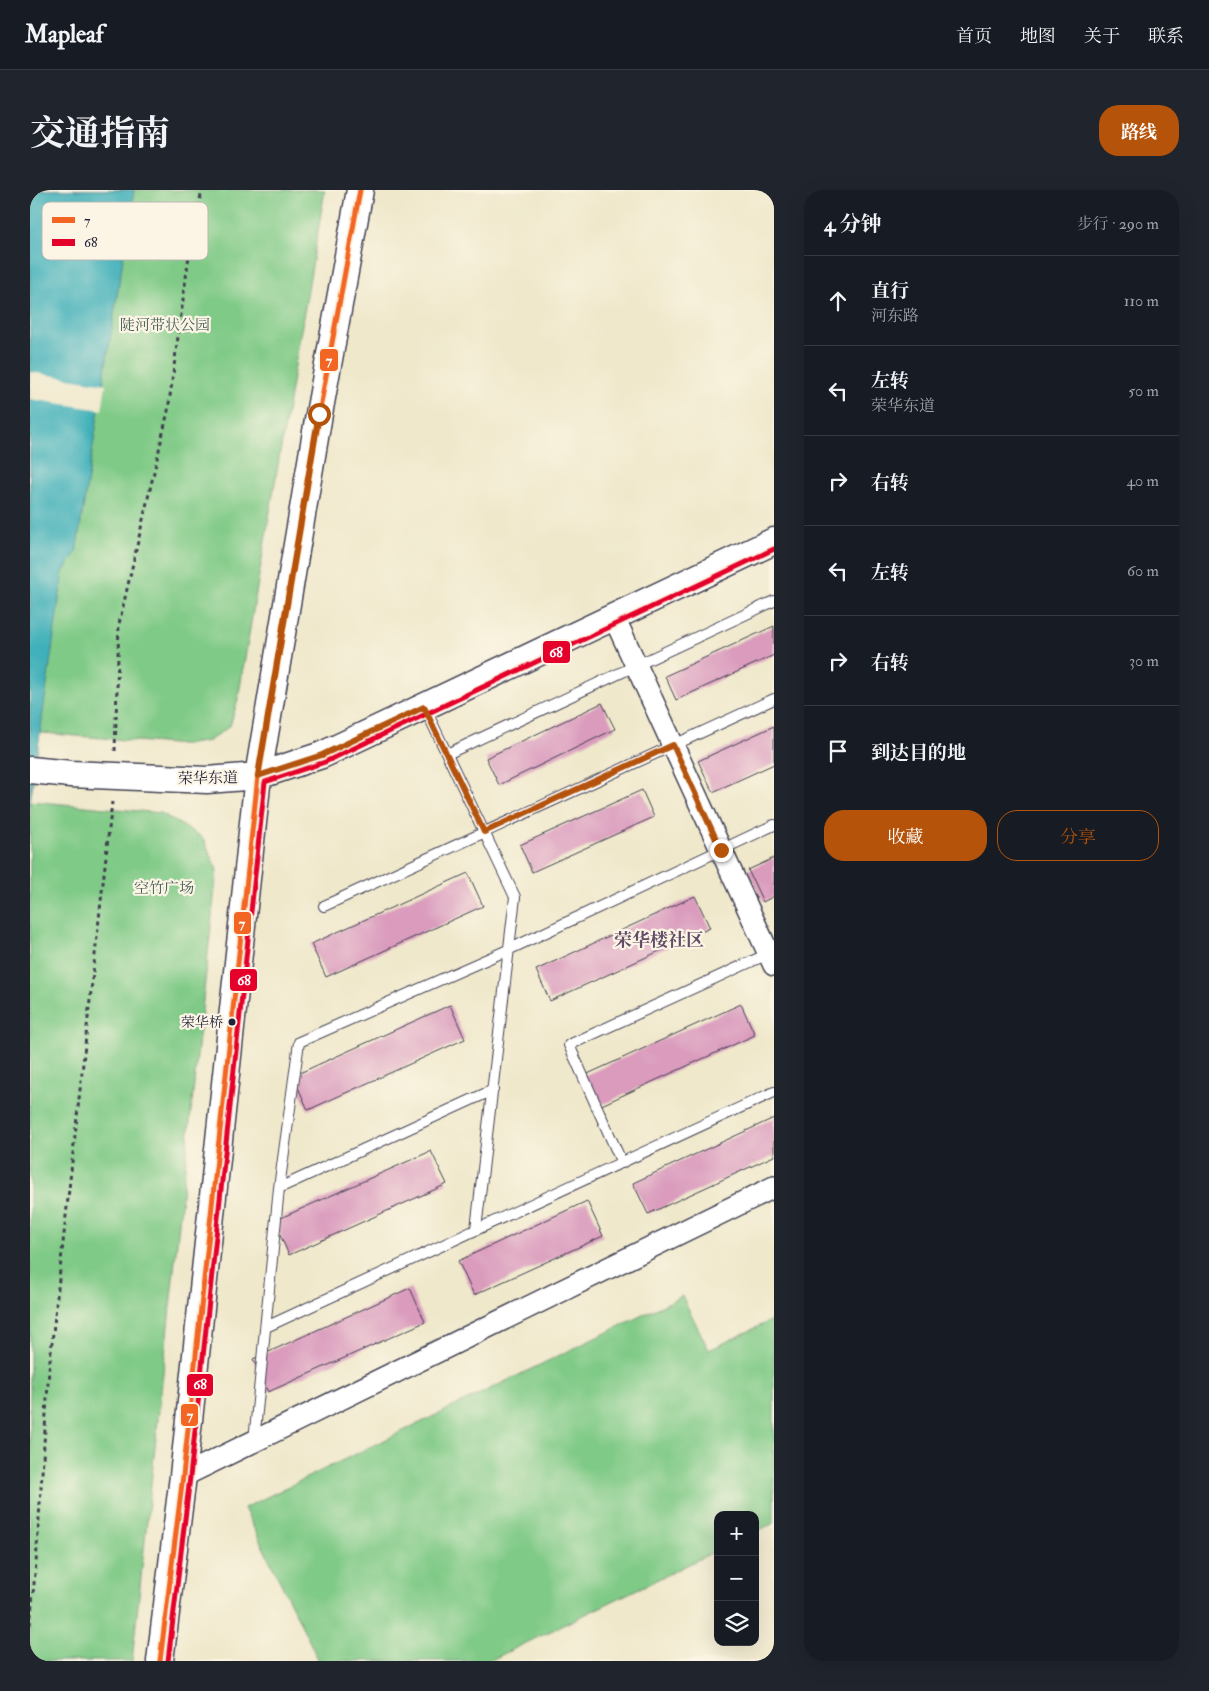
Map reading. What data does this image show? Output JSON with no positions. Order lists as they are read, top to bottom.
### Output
{
  "streets": {
    "street": ["荣华东道"]
  },
  "districts": ["荣华楼社区"],
  "parks": ["陡河带状公园", "空竹广场"],
  "places": ["荣华桥"],
  "lines": ["transit line 7", "transit line 68"],
  "legend": ["7", "68"],
  "page": {
    "header": "Mapleaf",
    "nav": [
      "首页",
      "地图",
      "关于",
      "联系"
    ],
    "title": "交通指南",
    "buttons": [
      "路线",
      ["收藏", "分享"]
    ],
    "heading": ["4 分钟", "步行 · 290 m"],
    "list": [
      ["直行", "河东路", "110 m"],
      ["左转", "荣华东道", "50 m"],
      ["右转", "40 m"],
      ["左转", "60 m"],
      ["右转", "30 m"],
      "到达目的地"
    ],
    "map_buttons": ["+", "−"]
  }
}
